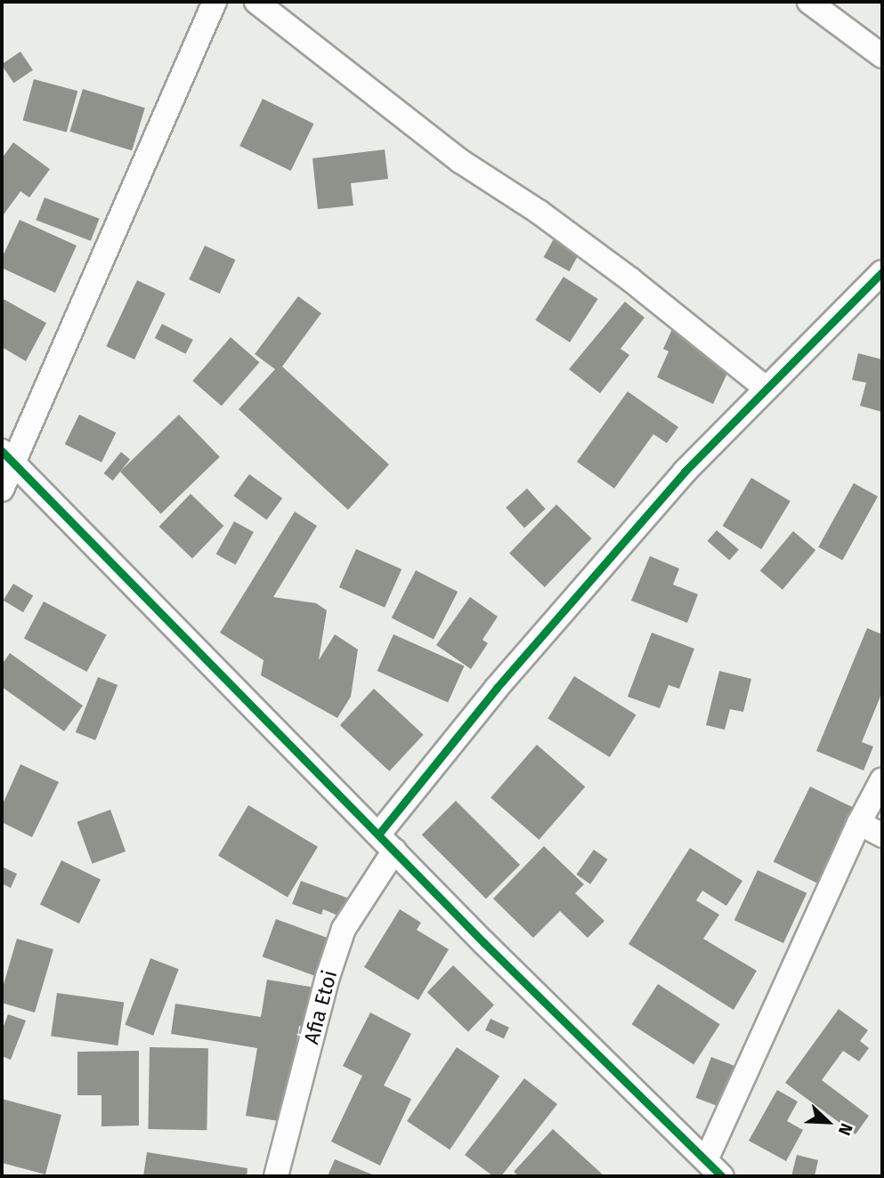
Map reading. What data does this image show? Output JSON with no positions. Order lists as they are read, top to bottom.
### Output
{
  "streets": {
    "street": ["Afia Etoi"]
  },
  "north": "bottom right"
}
